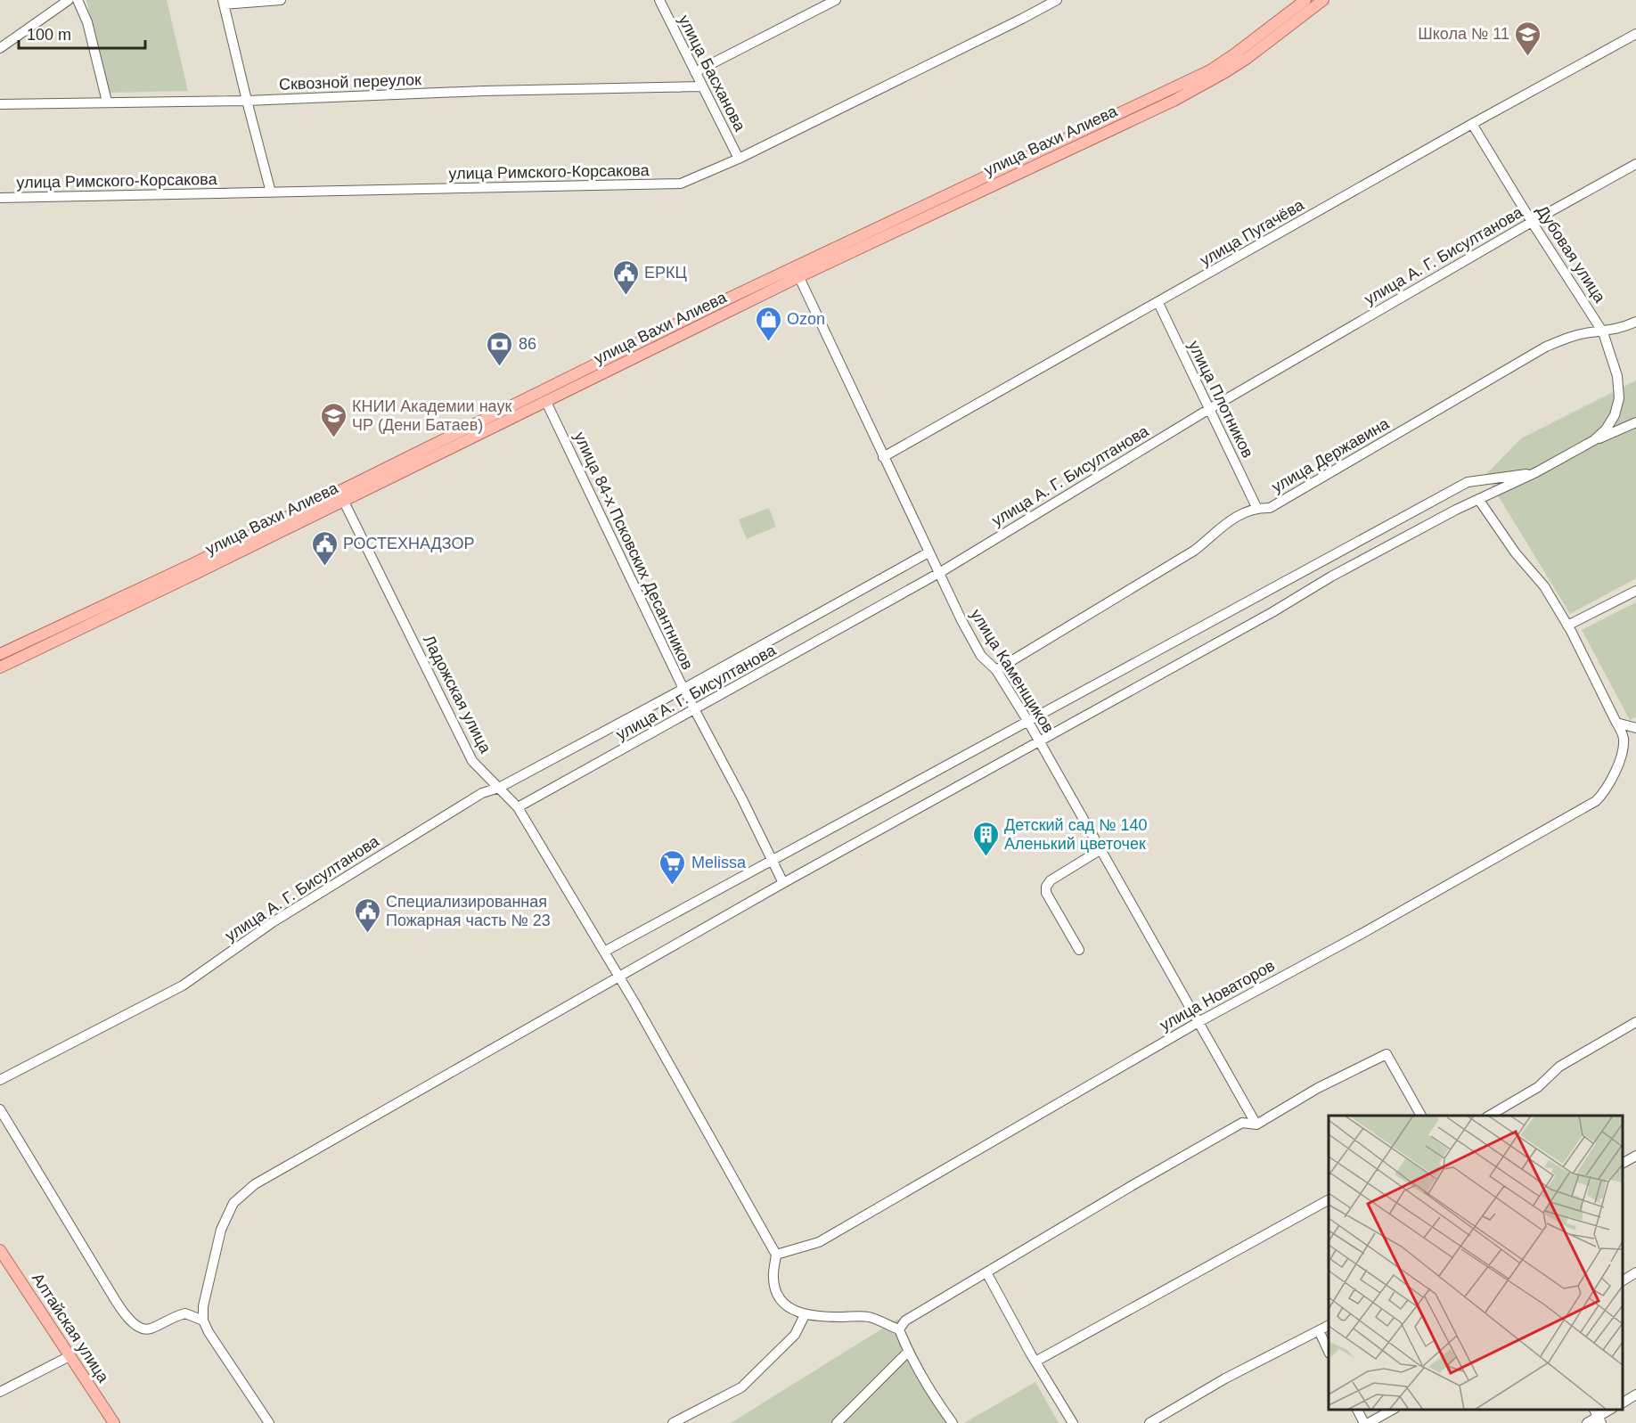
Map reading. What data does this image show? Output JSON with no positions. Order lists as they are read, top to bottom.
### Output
{
  "streets": {
    "main road": ["улица Вахи Алиева", "Алтайская улица"],
    "street": [
      "улица Басханова",
      "Сквозной переулок",
      "улица Римского-Корсакова",
      "улица Пугачёва",
      "Дубовая улица",
      "улица А. Г. Бисултанова",
      "улица Плотников",
      "улица Державина",
      "улица 84-х Псковских Десантников",
      "улица Каменщиков",
      "Ладожская улица",
      "улица Новаторов"
    ]
  },
  "crossings": [
    ["улица Басханова", "Сквозной переулок"],
    ["улица Басханова", "улица Римского-Корсакова"],
    ["улица Вахи Алиева", "улица 84-х Псковских Десантников"],
    ["улица Вахи Алиева", "улица Каменщиков"],
    ["улица Вахи Алиева", "Ладожская улица"],
    ["улица Пугачёва", "Дубовая улица"],
    ["улица Пугачёва", "улица Плотников"],
    ["улица Пугачёва", "улица Каменщиков"],
    ["Дубовая улица", "улица А. Г. Бисултанова"],
    ["Дубовая улица", "улица Державина"],
    ["улица А. Г. Бисултанова", "улица Плотников"],
    ["улица А. Г. Бисултанова", "улица 84-х Псковских Десантников"],
    ["улица А. Г. Бисултанова", "улица Каменщиков"],
    ["улица А. Г. Бисултанова", "Ладожская улица"],
    ["улица Плотников", "улица Державина"],
    ["улица Державина", "улица Каменщиков"],
    ["улица Каменщиков", "улица Новаторов"],
    ["Ладожская улица", "улица Новаторов"]
  ],
  "places": {
    "school or university": ["Школа № 11", "КНИИ Академии наук ЧР (Дени Батаев)"],
    "public building": ["ЕРКЦ", "РОСТЕХНАДЗОР", "Специализированная Пожарная часть № 23"],
    "shop": ["Ozon"],
    "bank": ["86"],
    "building": ["Детский сад № 140 Аленький цветочек"],
    "supermarket": ["Melissa"]
  },
  "scale_bar": "100 m"
}
